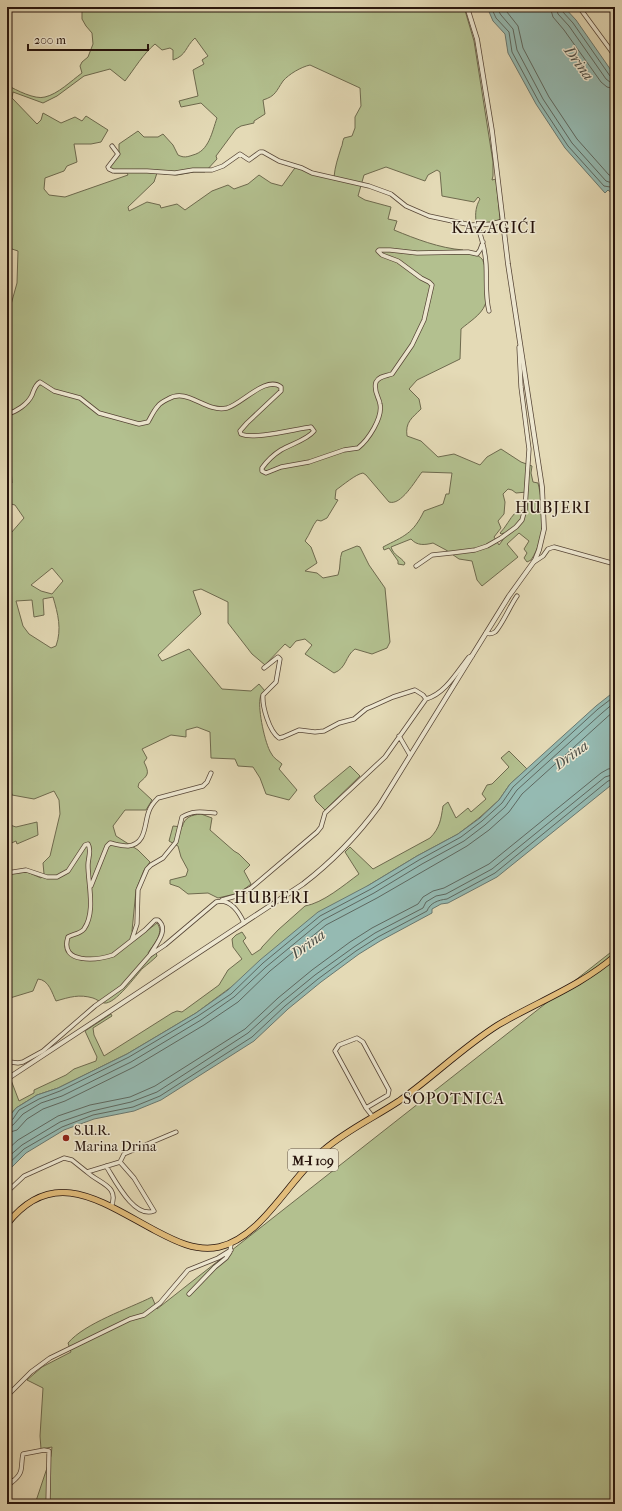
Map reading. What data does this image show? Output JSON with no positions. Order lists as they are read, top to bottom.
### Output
{
  "streets": {
    "main road": ["M-I 109"]
  },
  "districts": [
    "KAZAGIĆI",
    "HUBJERI",
    "HUBJERI",
    "SOPOTNICA"
  ],
  "water": ["Drina"],
  "places": ["S.U.R. Marina Drina"],
  "scale_bar": "200 m"
}
